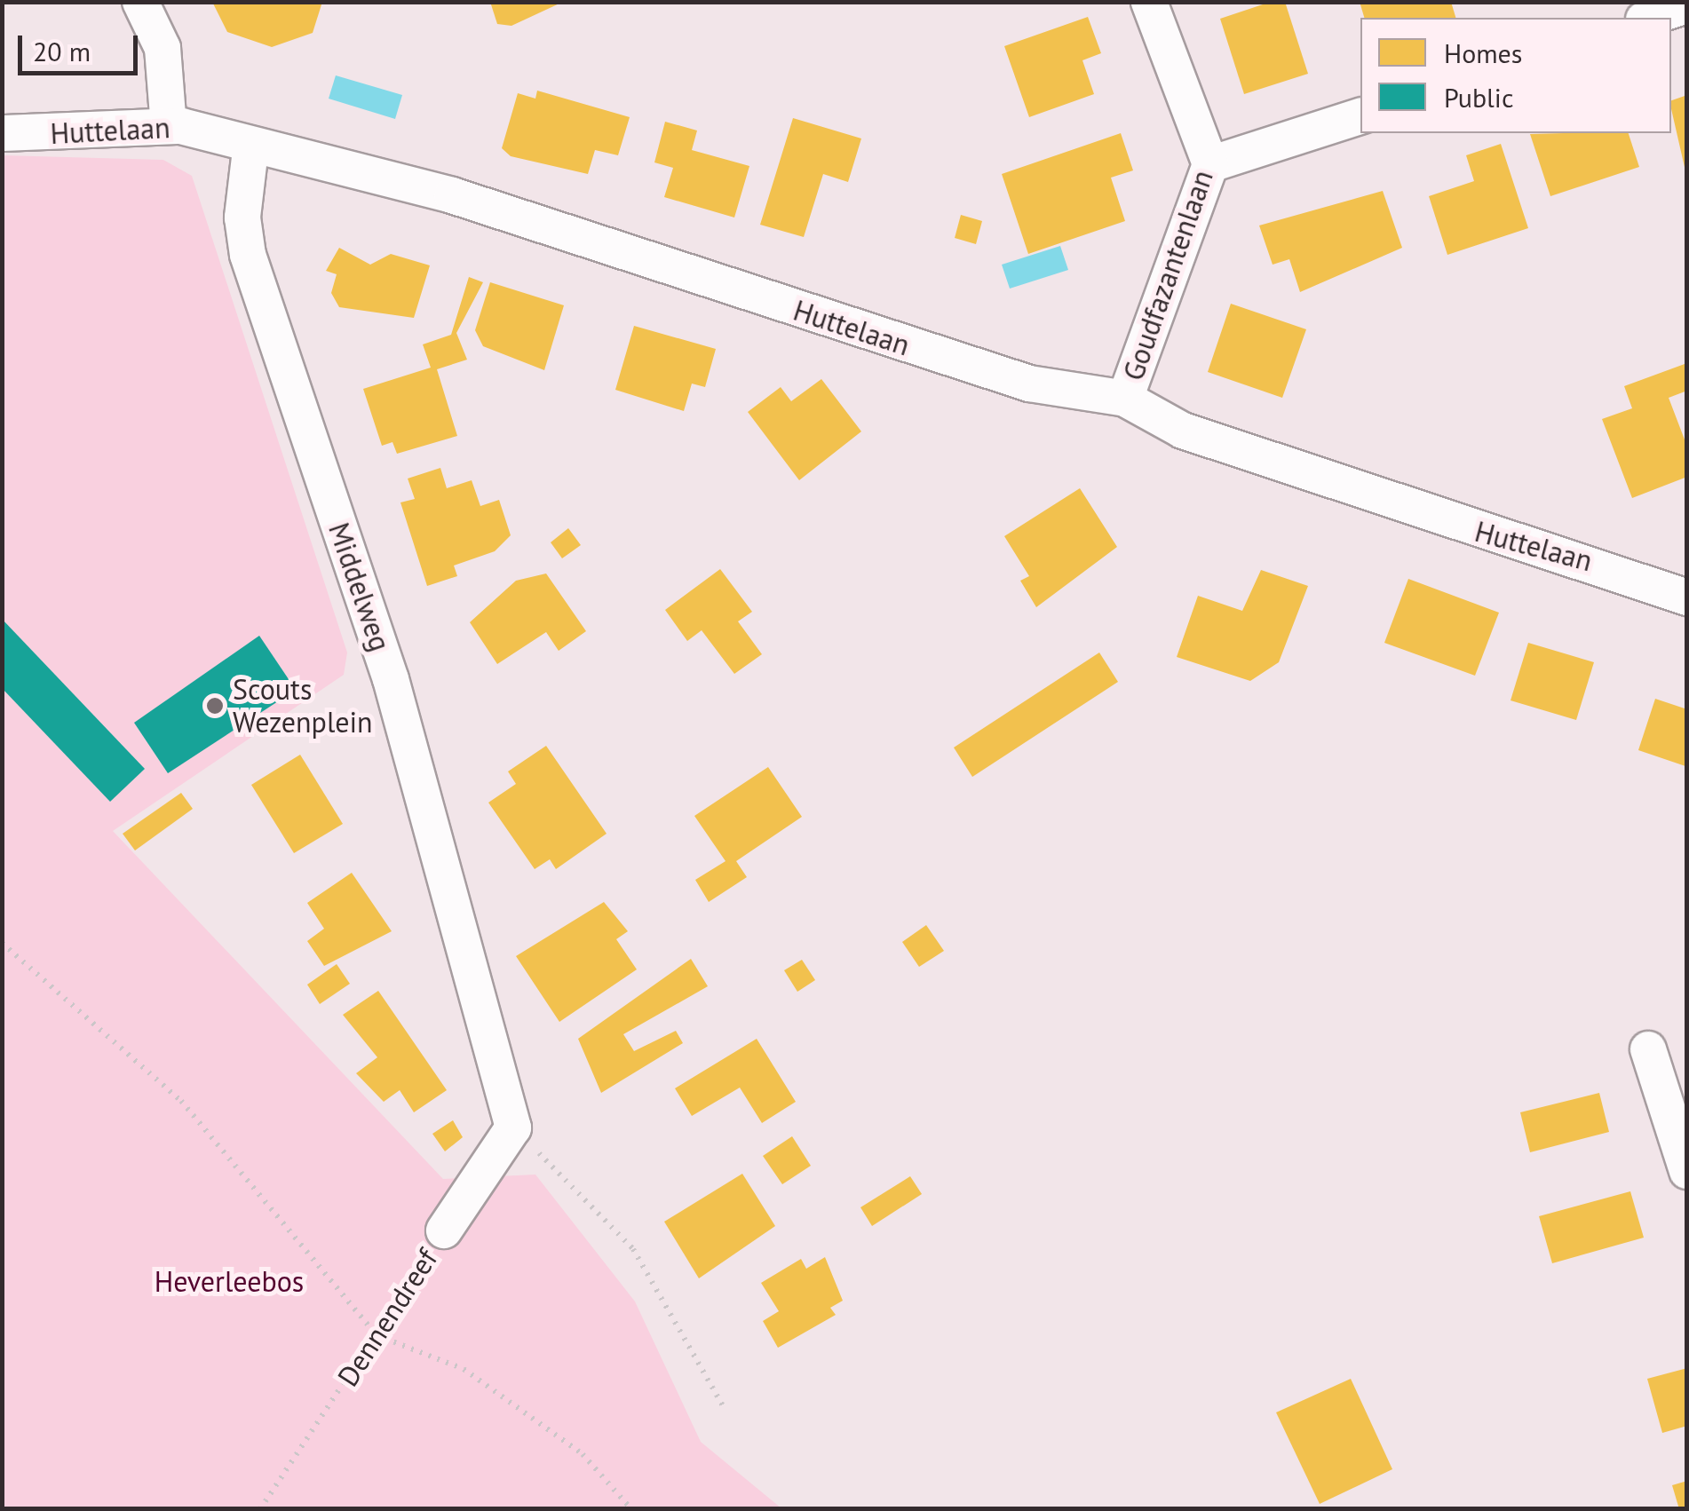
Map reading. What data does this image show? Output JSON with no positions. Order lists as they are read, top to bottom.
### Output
{
  "streets": {
    "street": [
      "Huttelaan",
      "Goudfazantenlaan",
      "Middelweg",
      "Dennendreef"
    ]
  },
  "crossings": [
    ["Huttelaan", "Goudfazantenlaan"],
    ["Huttelaan", "Middelweg"],
    ["Middelweg", "Dennendreef"]
  ],
  "parks": ["Heverleebos"],
  "places": ["Scouts Wezenplein"],
  "legend": ["Homes", "Public"],
  "scale_bar": "20 m"
}
